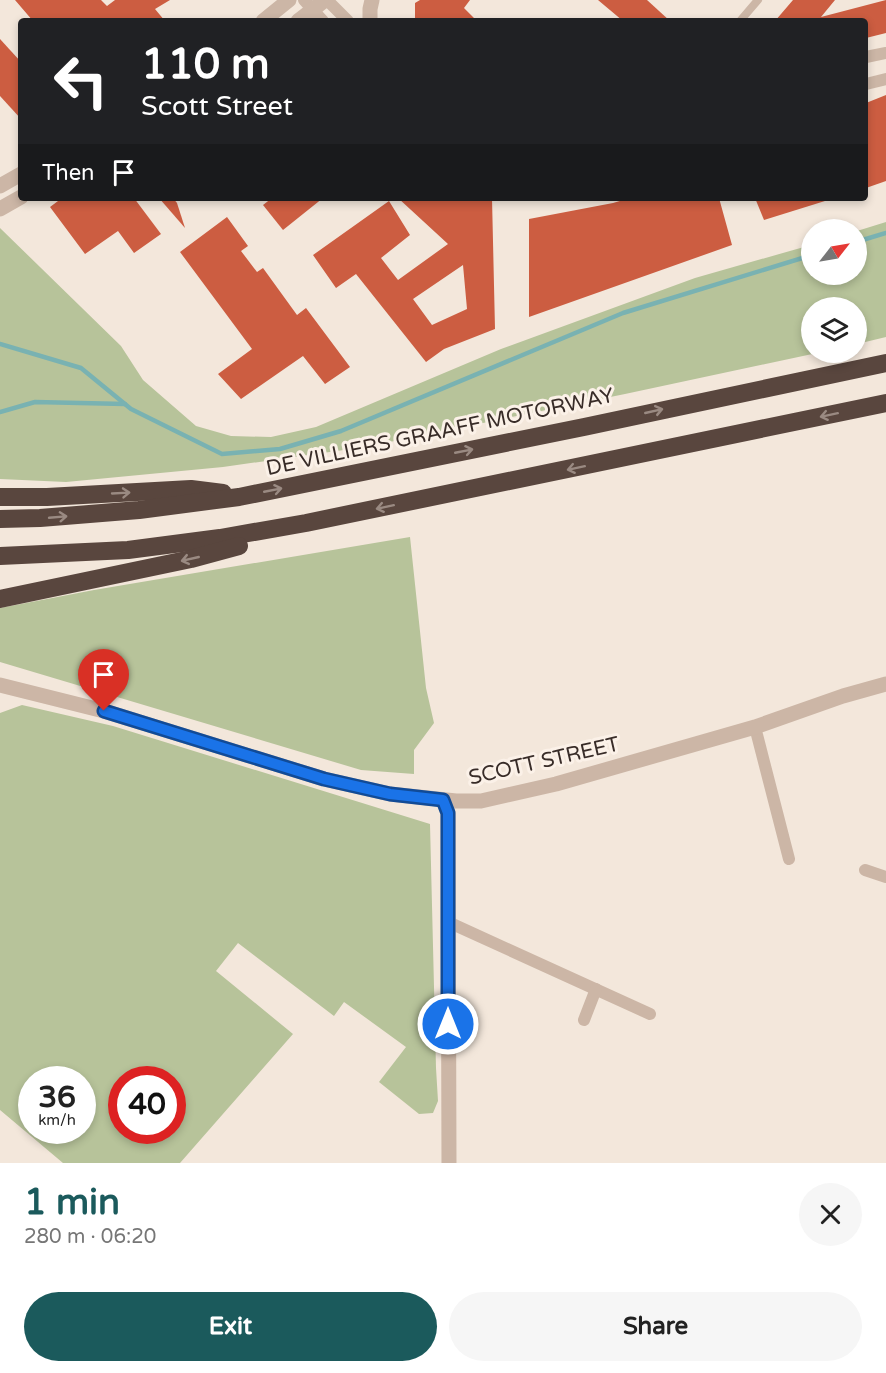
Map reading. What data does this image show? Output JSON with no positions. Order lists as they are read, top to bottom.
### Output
{
  "streets": {
    "highway": ["DE VILLIERS GRAAFF MOTORWAY"],
    "street": ["SCOTT STREET"]
  },
  "north": "top right",
  "page": {
    "turn": ["110 m", "Scott Street"],
    "then": "Then",
    "speed": "36 km/h",
    "limit": "40",
    "heading": ["1 min", "280 m · 06:20"],
    "buttons": ["Exit", "Share"]
  }
}
